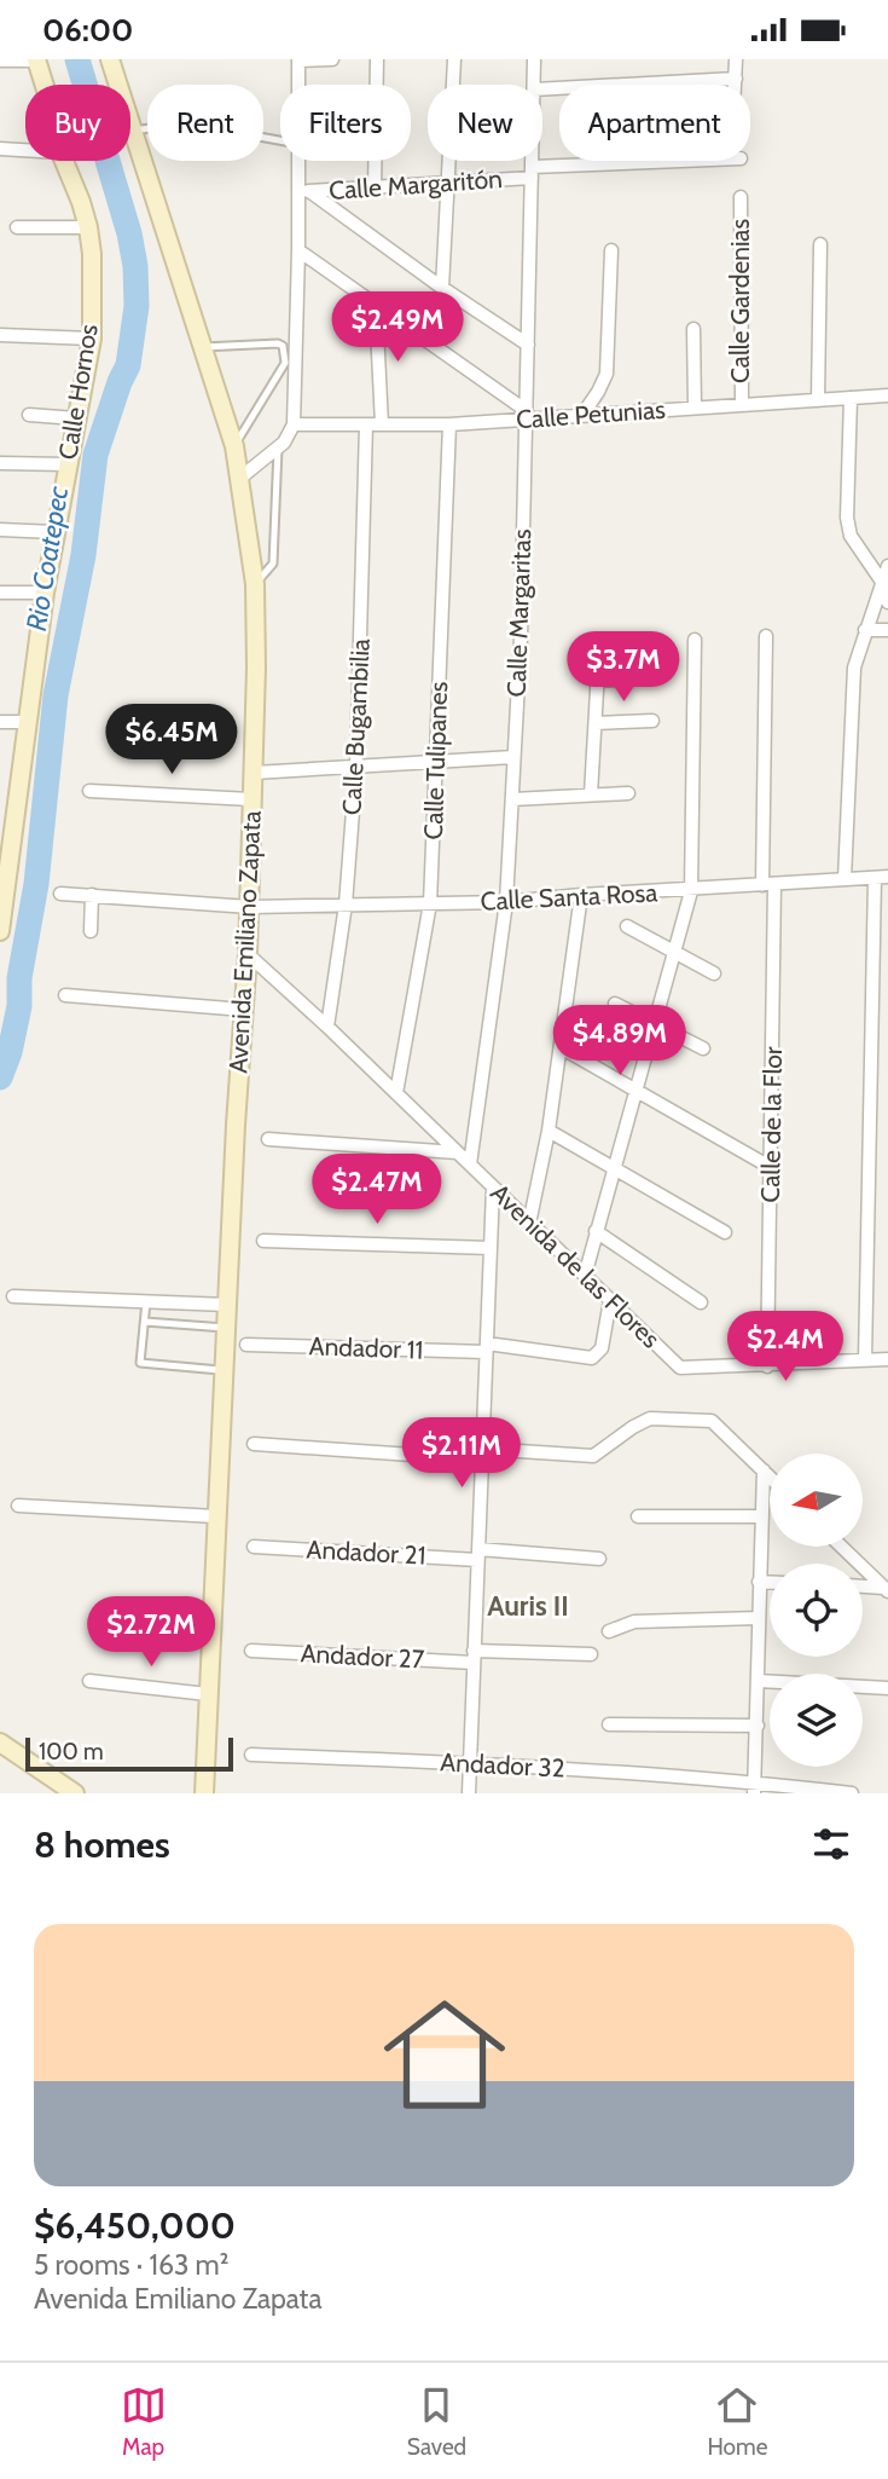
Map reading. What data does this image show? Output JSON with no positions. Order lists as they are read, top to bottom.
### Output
{
  "streets": {
    "main road": ["Calle Hornos", "Avenida Emiliano Zapata"],
    "street": [
      "Calle Margaritón",
      "Calle Gardenias",
      "Calle Petunias",
      "Calle Margaritas",
      "Calle Bugambilia",
      "Calle Tulipanes",
      "Calle Santa Rosa",
      "Calle de la Flor",
      "Avenida de las Flores",
      "Andador 11",
      "Andador 21",
      "Andador 27",
      "Andador 32"
    ]
  },
  "crossings": [
    ["Calle Margaritón", "Calle Margaritas"],
    ["Calle Gardenias", "Calle Petunias"],
    ["Calle Petunias", "Calle Margaritas"],
    ["Calle Petunias", "Calle Bugambilia"],
    ["Calle Petunias", "Calle Tulipanes"],
    ["Calle Margaritas", "Calle Santa Rosa"],
    ["Calle Margaritas", "Avenida de las Flores"],
    ["Calle Bugambilia", "Calle Santa Rosa"],
    ["Calle Bugambilia", "Avenida de las Flores"],
    ["Calle Tulipanes", "Calle Santa Rosa"],
    ["Calle Tulipanes", "Avenida de las Flores"],
    ["Calle Santa Rosa", "Avenida Emiliano Zapata"],
    ["Calle Santa Rosa", "Calle de la Flor"],
    ["Avenida Emiliano Zapata", "Avenida de las Flores"],
    ["Calle de la Flor", "Avenida de las Flores"],
    ["Avenida de las Flores", "Andador 11"]
  ],
  "districts": ["Auris II"],
  "water": ["Rio Coatepec"],
  "scale_bar": "100 m",
  "north": "left",
  "page": {
    "status": "06:00",
    "chip": [
      "Buy",
      "Rent",
      "Filters",
      "New",
      "Apartment"
    ],
    "price": [
      "$2.49M",
      "$3.7M",
      "$6.45M",
      "$4.89M",
      "$2.47M",
      "$2.4M",
      "$2.11M",
      "$2.72M"
    ],
    "scale": "100 m",
    "heading": "8 homes",
    "list": [
      {
        "name": "$6,450,000",
        "note": "5 rooms · 163 m² · Avenida Emiliano Zapata"
      }
    ],
    "tabs": ["Map", "Saved", "Home"]
  }
}
